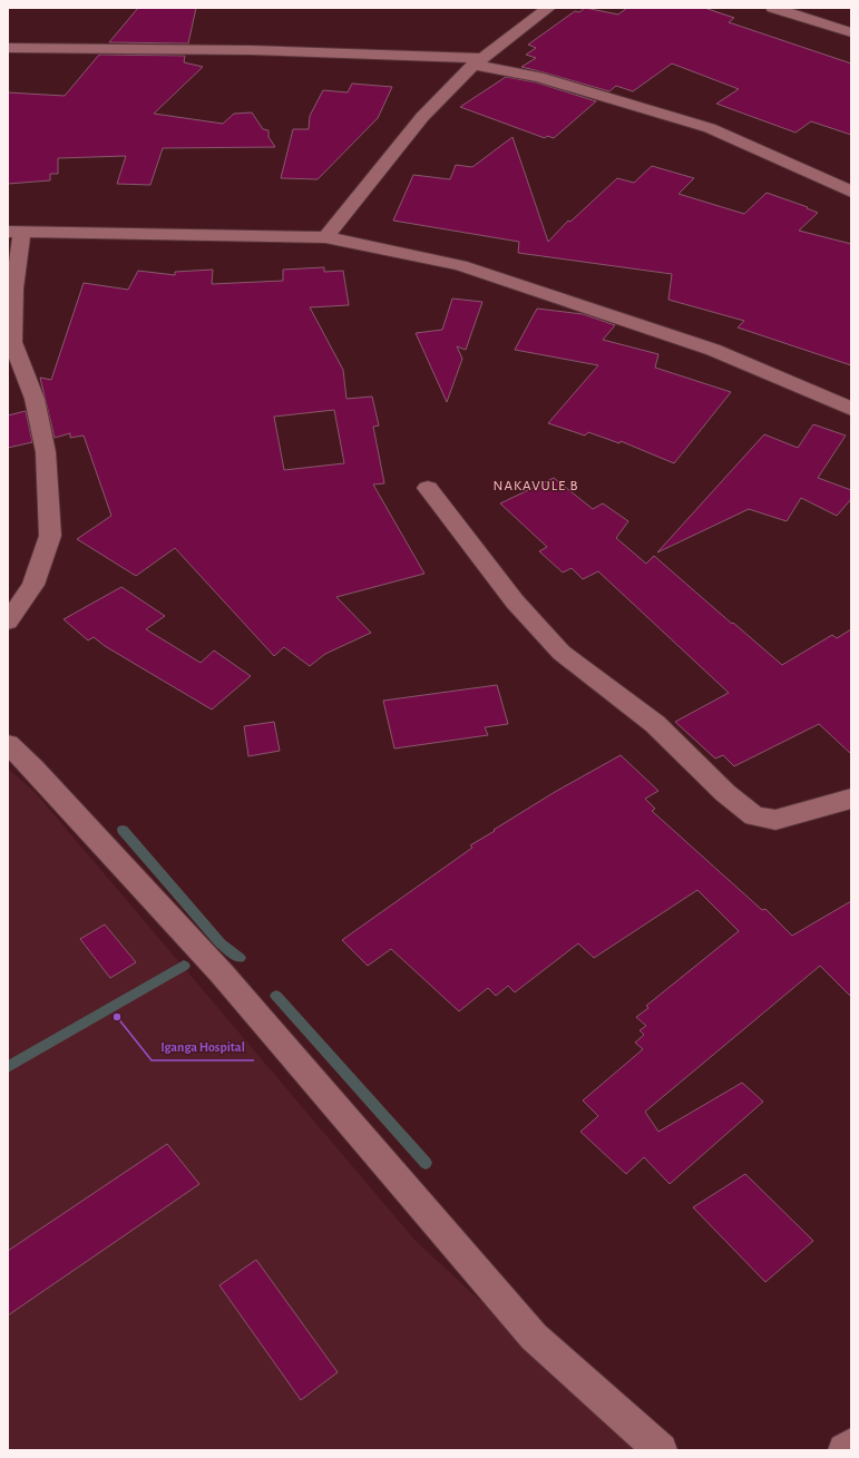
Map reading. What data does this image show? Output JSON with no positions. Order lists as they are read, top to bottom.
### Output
{
  "districts": ["NAKAVULE B"],
  "places": ["Iganga Hospital"]
}
